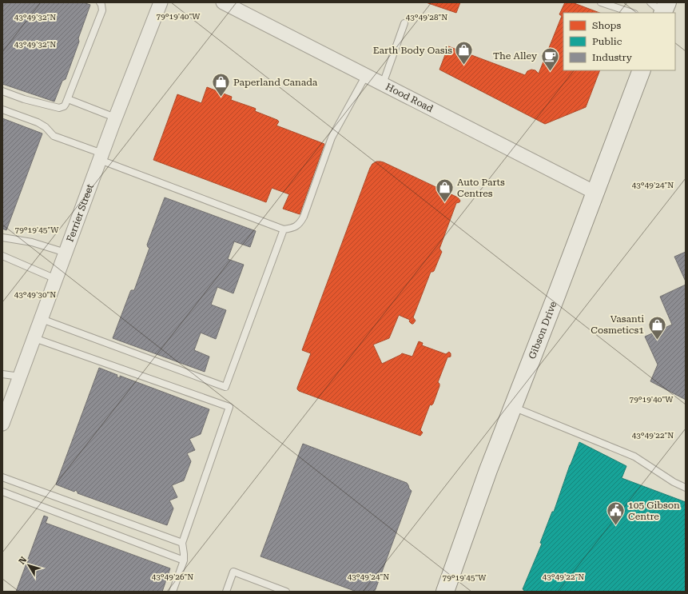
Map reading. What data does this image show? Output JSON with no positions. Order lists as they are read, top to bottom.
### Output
{
  "streets": {
    "main road": ["Gibson Drive"],
    "street": ["Hood Road", "Ferrier Street"]
  },
  "crossings": [
    ["Hood Road", "Gibson Drive"]
  ],
  "places": {
    "shop": [
      "Earth Body Oasis",
      "Paperland Canada",
      "Auto Parts Centres",
      "Vasanti Cosmetics1"
    ],
    "cafe": ["The Alley"],
    "public building": ["105 Gibson Centre"]
  },
  "legend": ["Shops", "Public", "Industry"],
  "north": "top left",
  "coordinates": [
    "79°19'40\"W",
    "43°49'32\"N",
    "43°49'28\"N",
    "43°49'24\"N",
    "79°19'45\"W",
    "43°49'30\"N",
    "43°49'22\"N",
    "43°49'26\"N"
  ]
}
